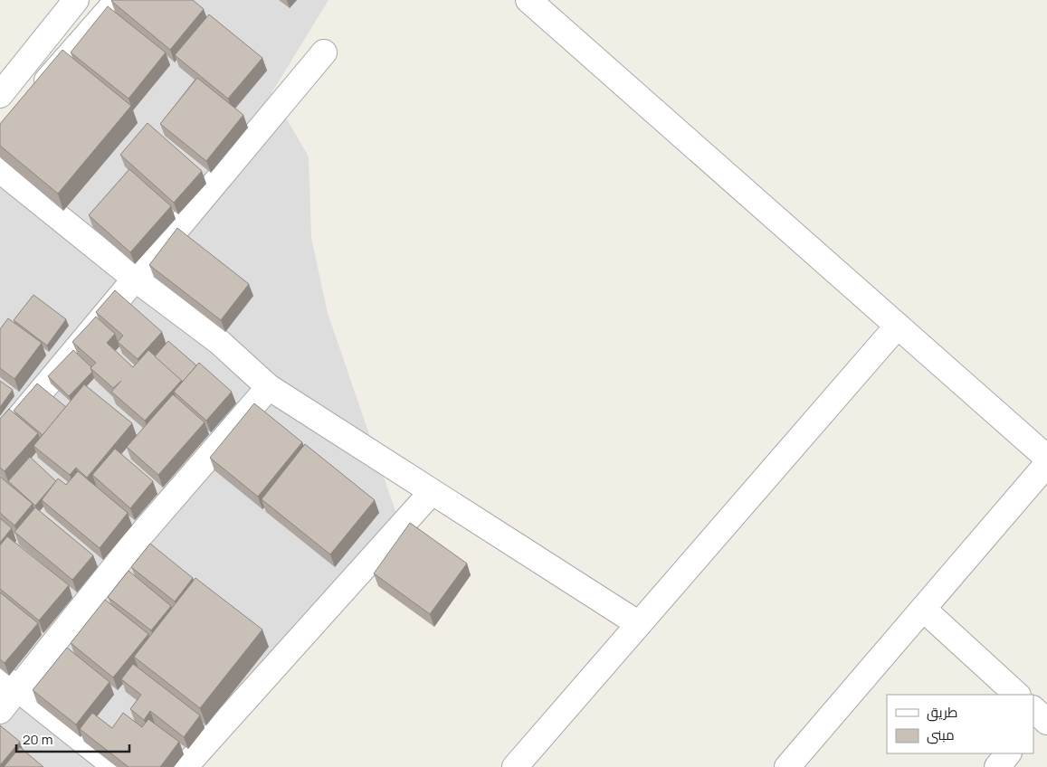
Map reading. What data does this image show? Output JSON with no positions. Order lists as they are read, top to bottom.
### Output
{
  "legend": ["طريق", "مبنى"],
  "scale_bar": "20 m"
}
